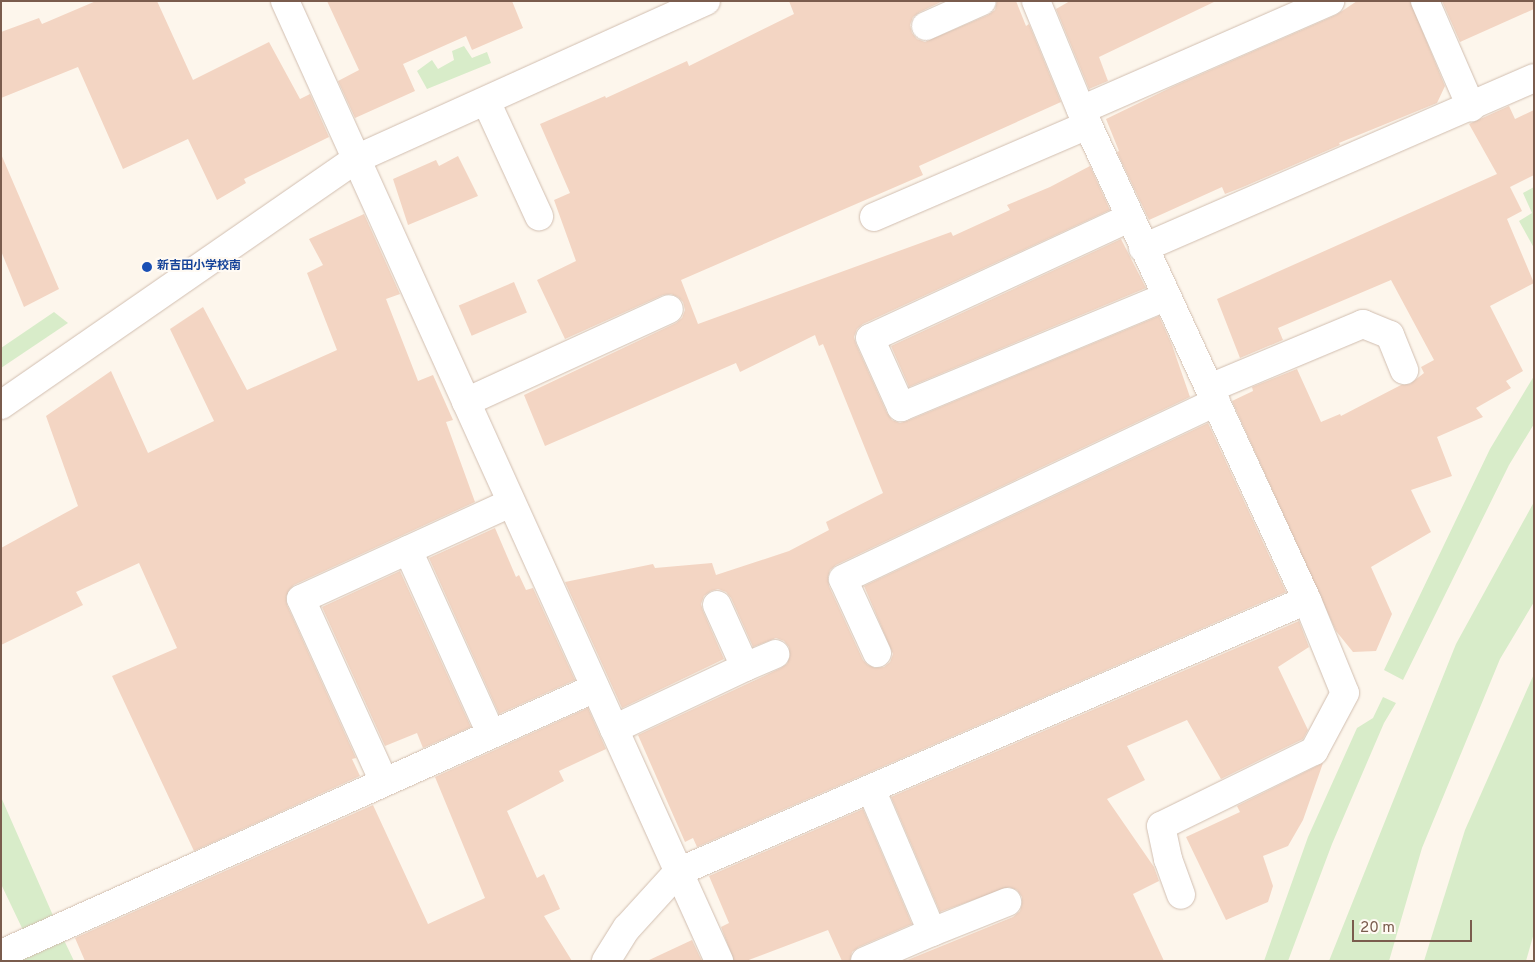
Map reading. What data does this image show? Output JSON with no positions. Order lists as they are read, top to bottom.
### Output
{
  "places": ["新吉田小学校南"],
  "scale_bar": "20 m"
}
